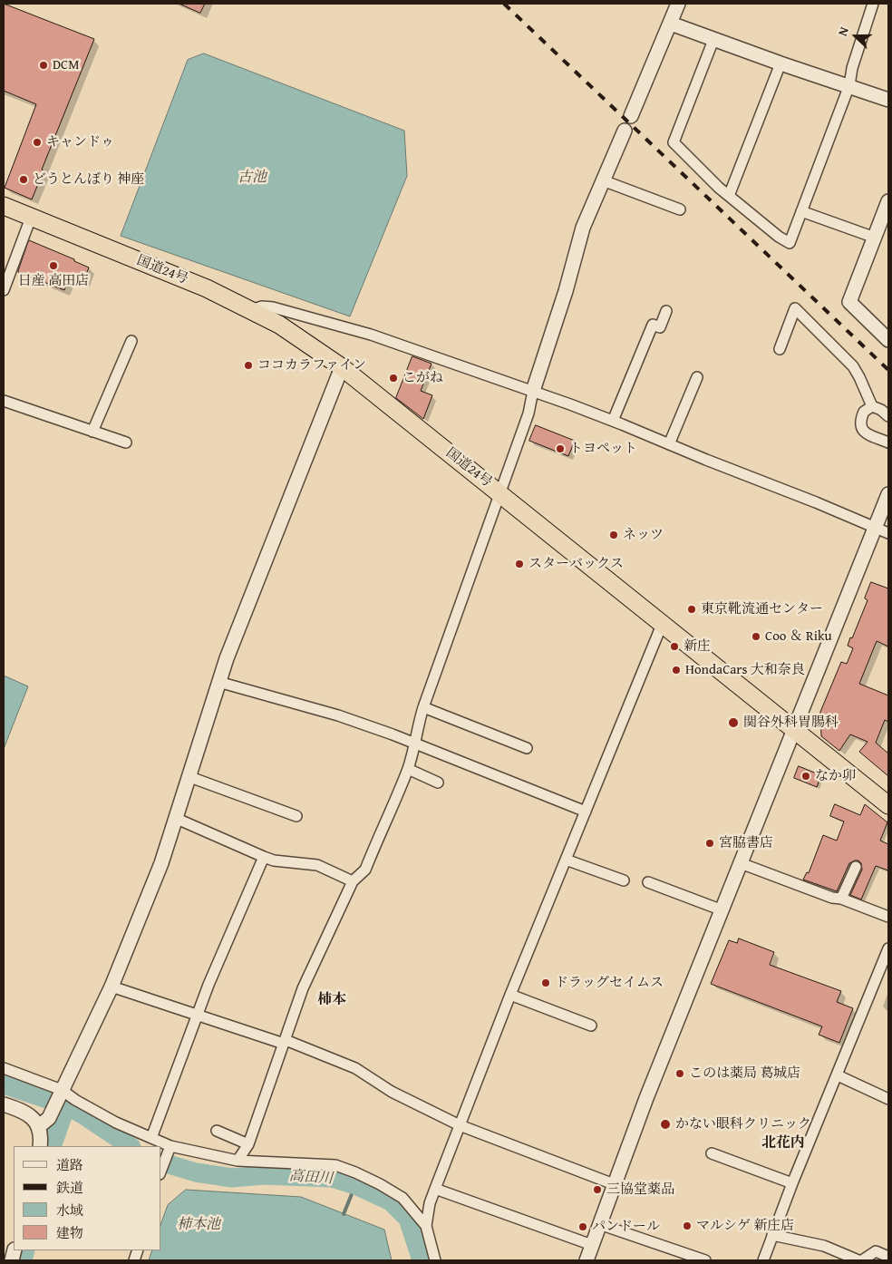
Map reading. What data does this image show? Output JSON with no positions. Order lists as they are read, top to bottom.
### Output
{
  "streets": {
    "highway": ["国道24号"]
  },
  "districts": ["柿本", "北花内"],
  "water": ["古池", "高田川", "柿本池"],
  "places": [
    "DCM",
    "キャンドゥ",
    "どうとんぼり 神座",
    "日産 高田店",
    "ココカラファイン",
    "こがね",
    "トヨペット",
    "ネッツ",
    "スターバックス",
    "東京靴流通センター",
    "Coo ＆ Riku",
    "新庄",
    "HondaCars 大和奈良",
    "関谷外科胃腸科",
    "なか卯",
    "宮脇書店",
    "ドラッグセイムス",
    "このは薬局 葛城店",
    "かない眼科クリニック",
    "三協堂薬品",
    "マルシゲ 新庄店",
    "パンドール"
  ],
  "legend": [
    "道路",
    "鉄道",
    "水域",
    "建物"
  ],
  "north": "left"
}
